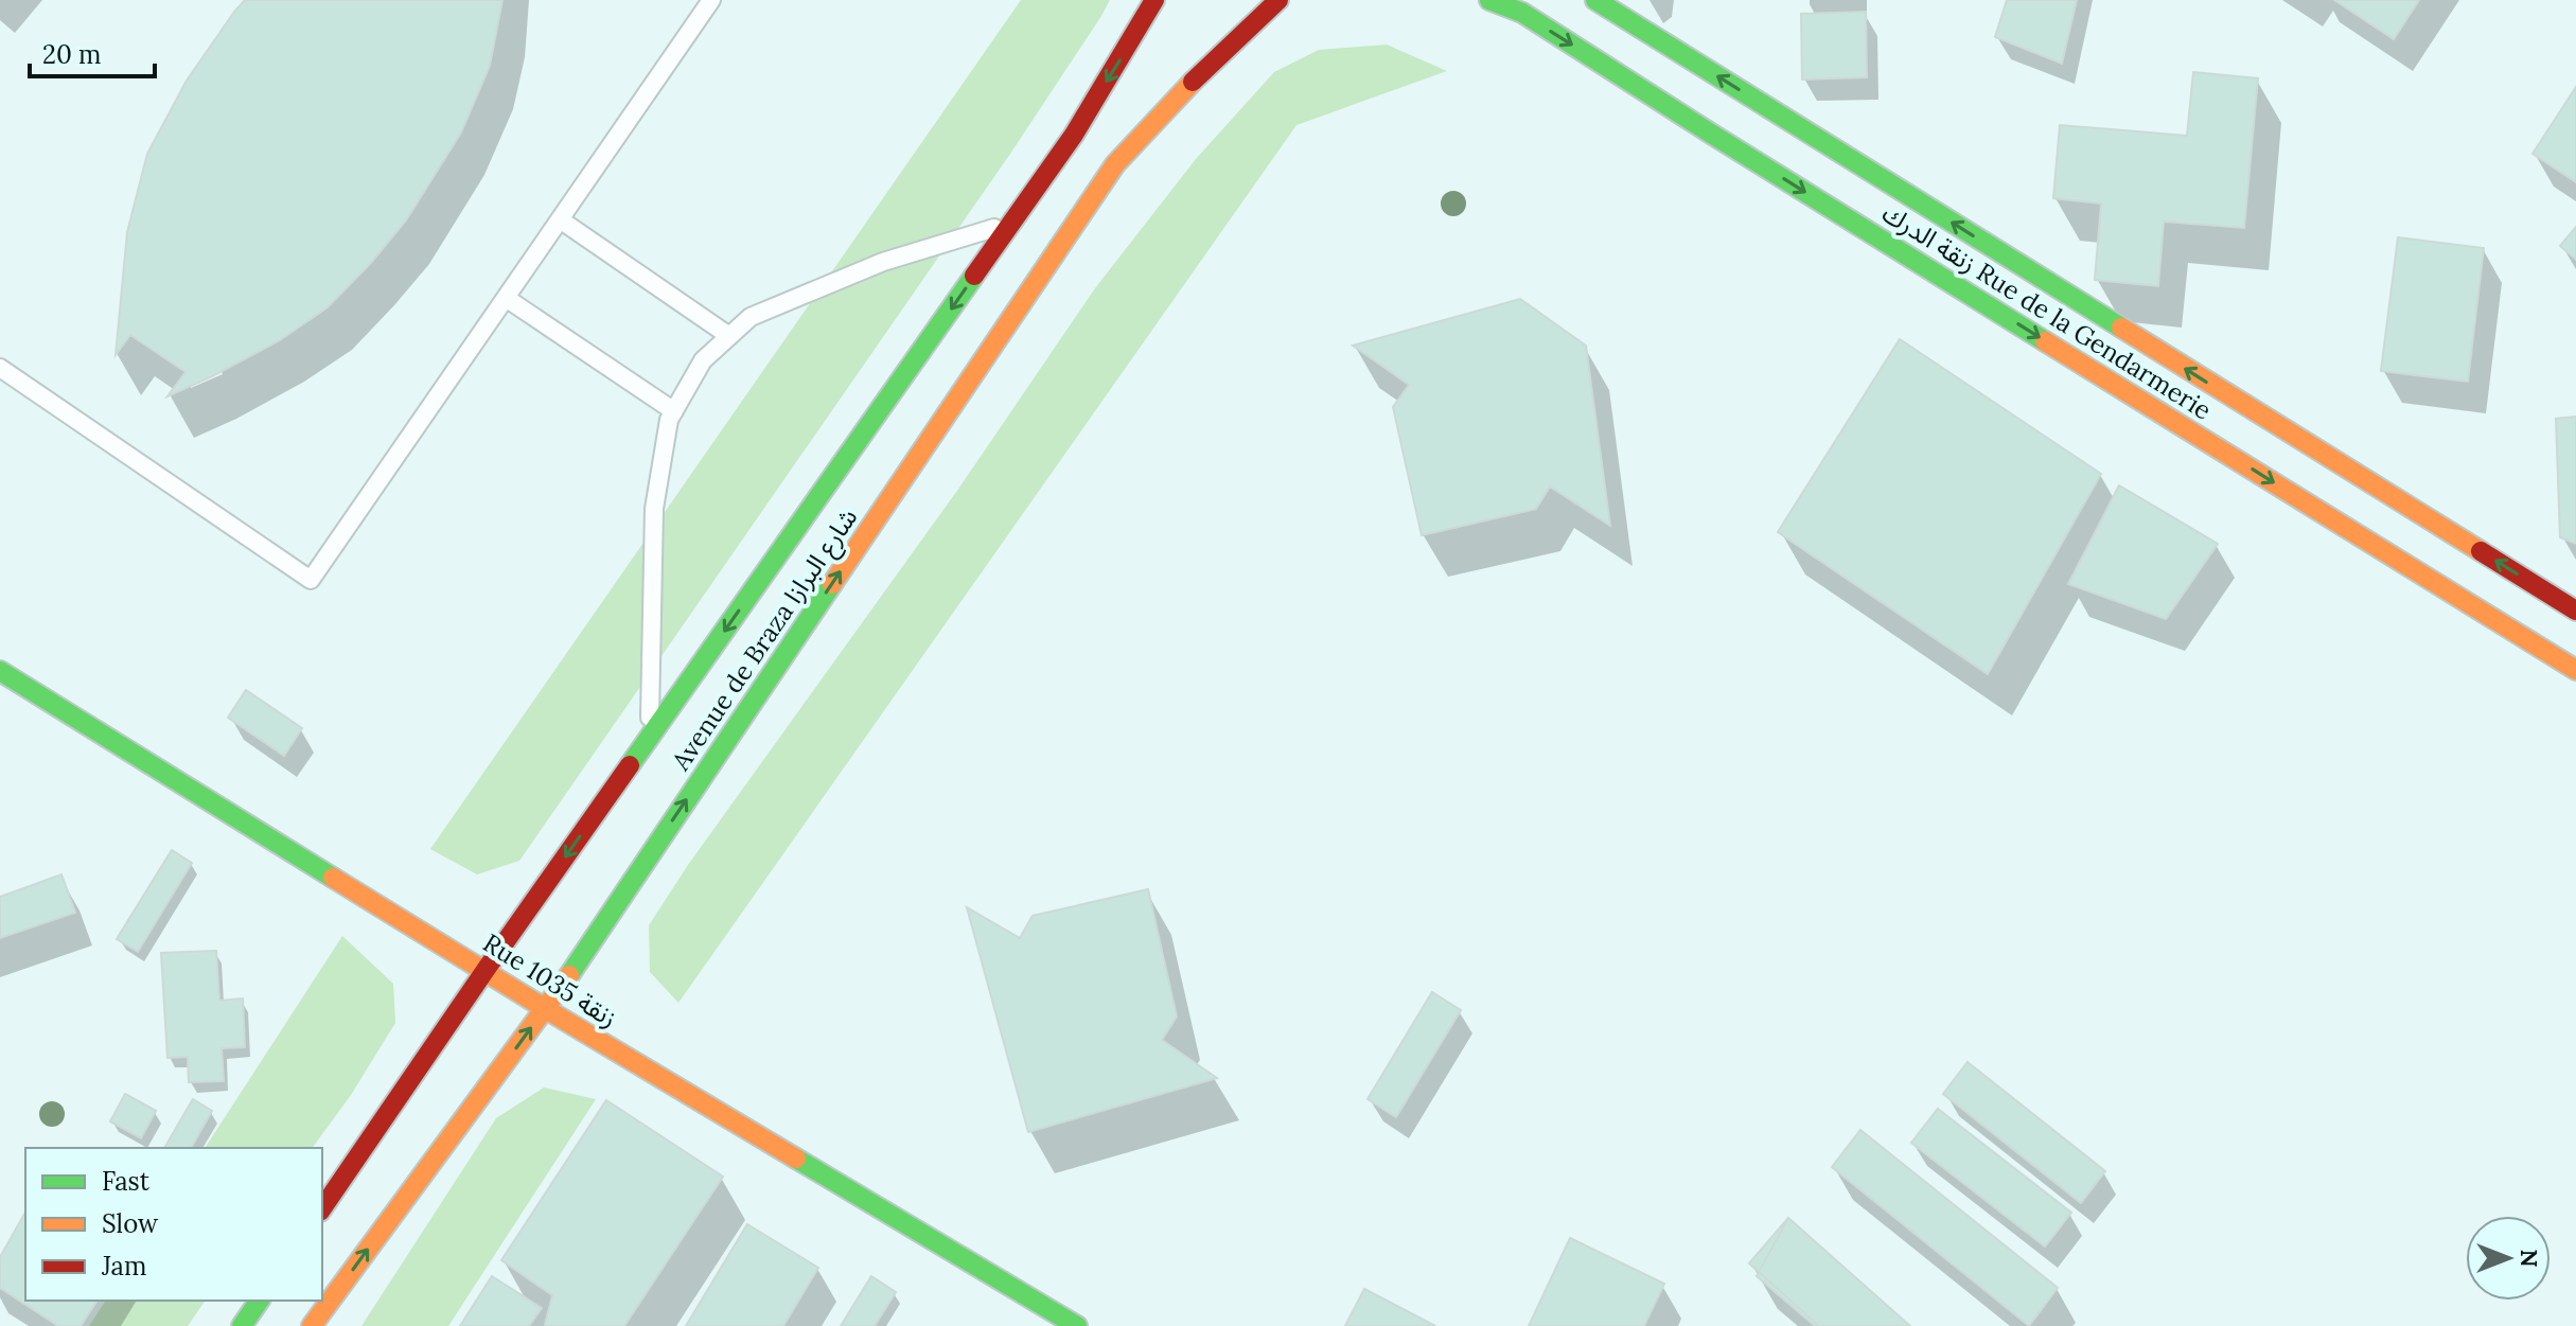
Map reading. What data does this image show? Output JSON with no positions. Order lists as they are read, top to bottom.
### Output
{
  "streets": {
    "main road": ["زنقة الدرك Rue de la Gendarmerie", "Avenue de Braza شارع البرازا", "Rue 1035 زنقة"]
  },
  "crossings": [
    ["Avenue de Braza شارع البرازا", "Rue 1035 زنقة"]
  ],
  "legend": ["Fast", "Slow", "Jam"],
  "scale_bar": "20 m",
  "north": "right"
}
